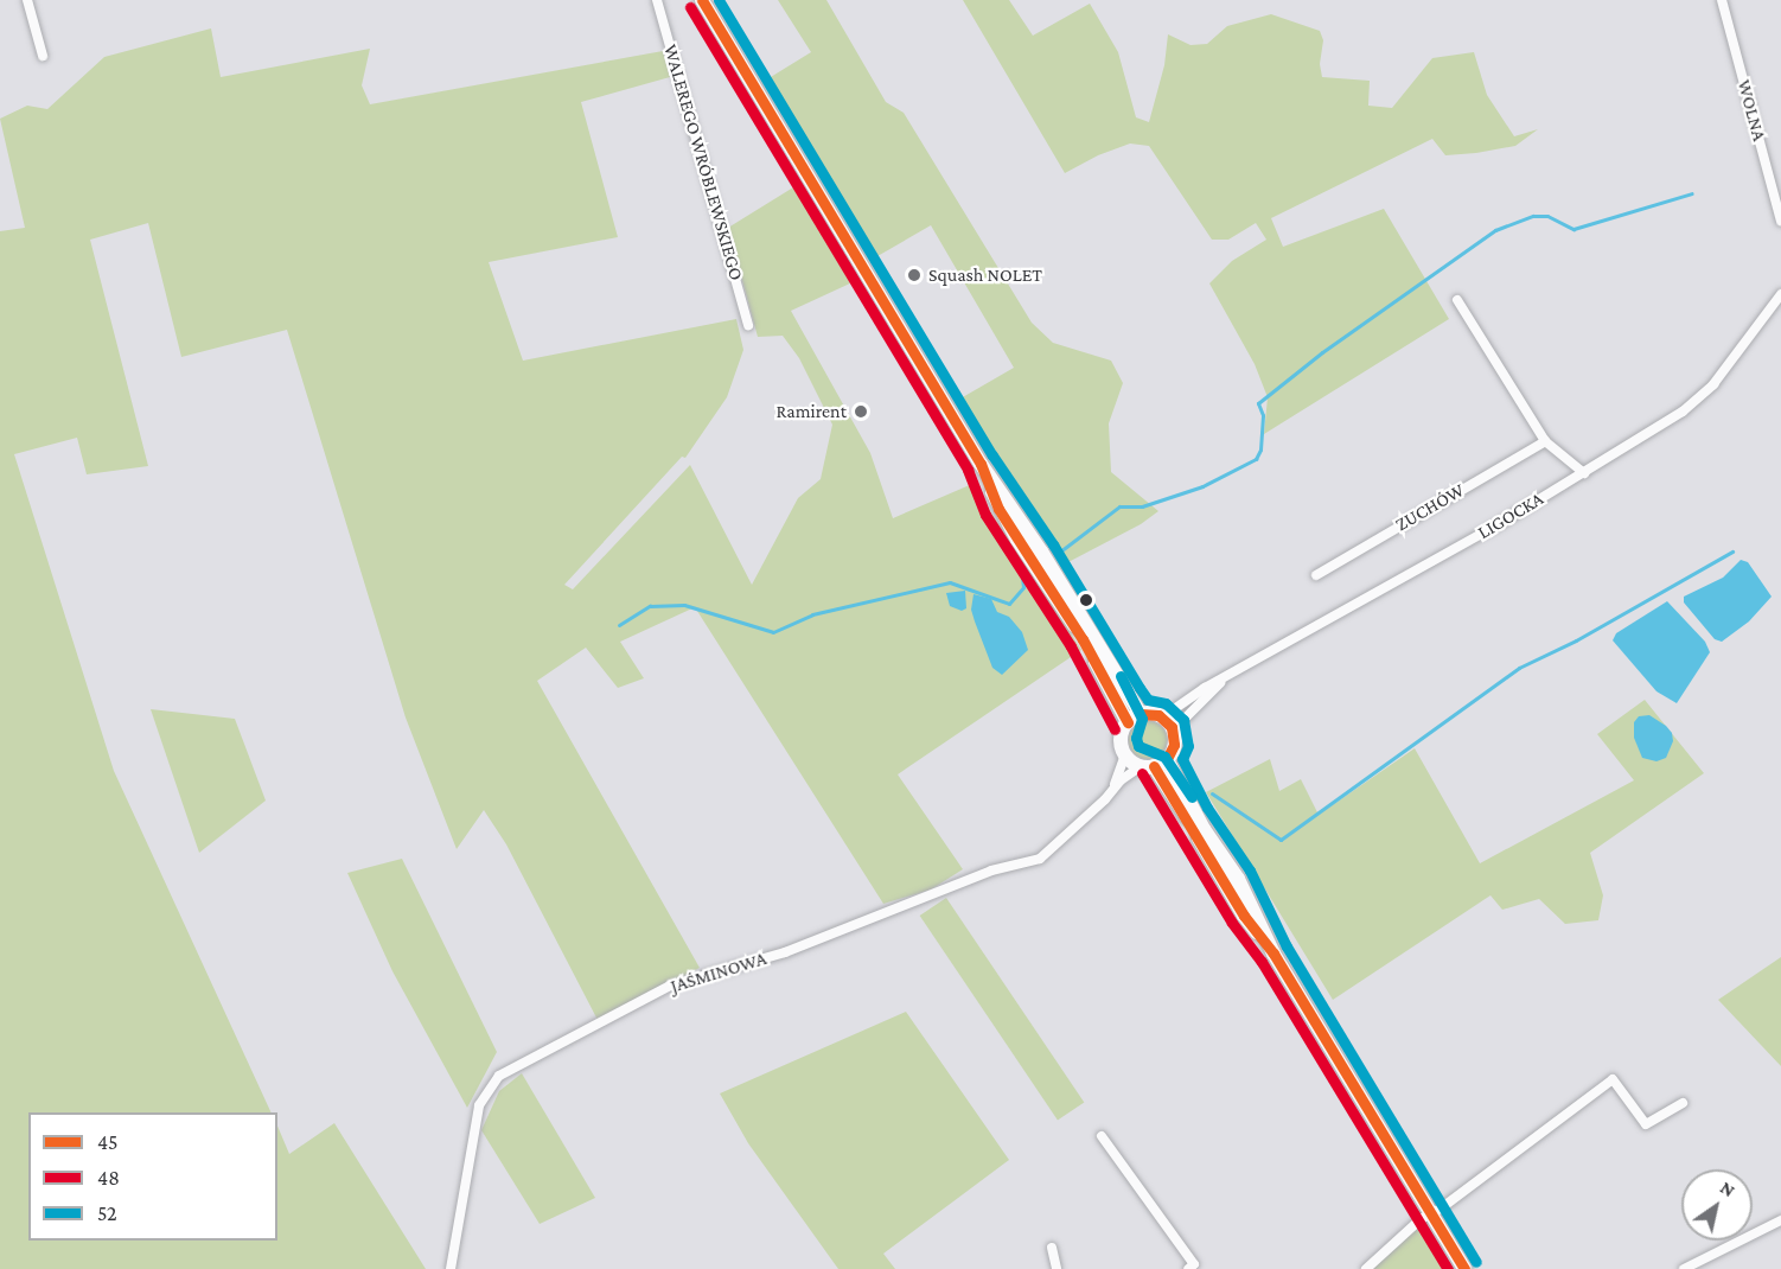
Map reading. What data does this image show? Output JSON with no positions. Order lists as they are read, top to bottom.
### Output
{
  "streets": {
    "street": [
      "WOLNA",
      "WALEREGO WRÓBLEWSKIEGO",
      "ZUCHÓW",
      "LIGOCKA",
      "JAŚMINOWA"
    ]
  },
  "crossings": [
    ["LIGOCKA", "JAŚMINOWA"]
  ],
  "places": ["Squash NOLET", "Ramirent"],
  "lines": ["transit line 45", "transit line 52", "transit line 48"],
  "legend": ["45", "48", "52"],
  "north": "top right"
}
